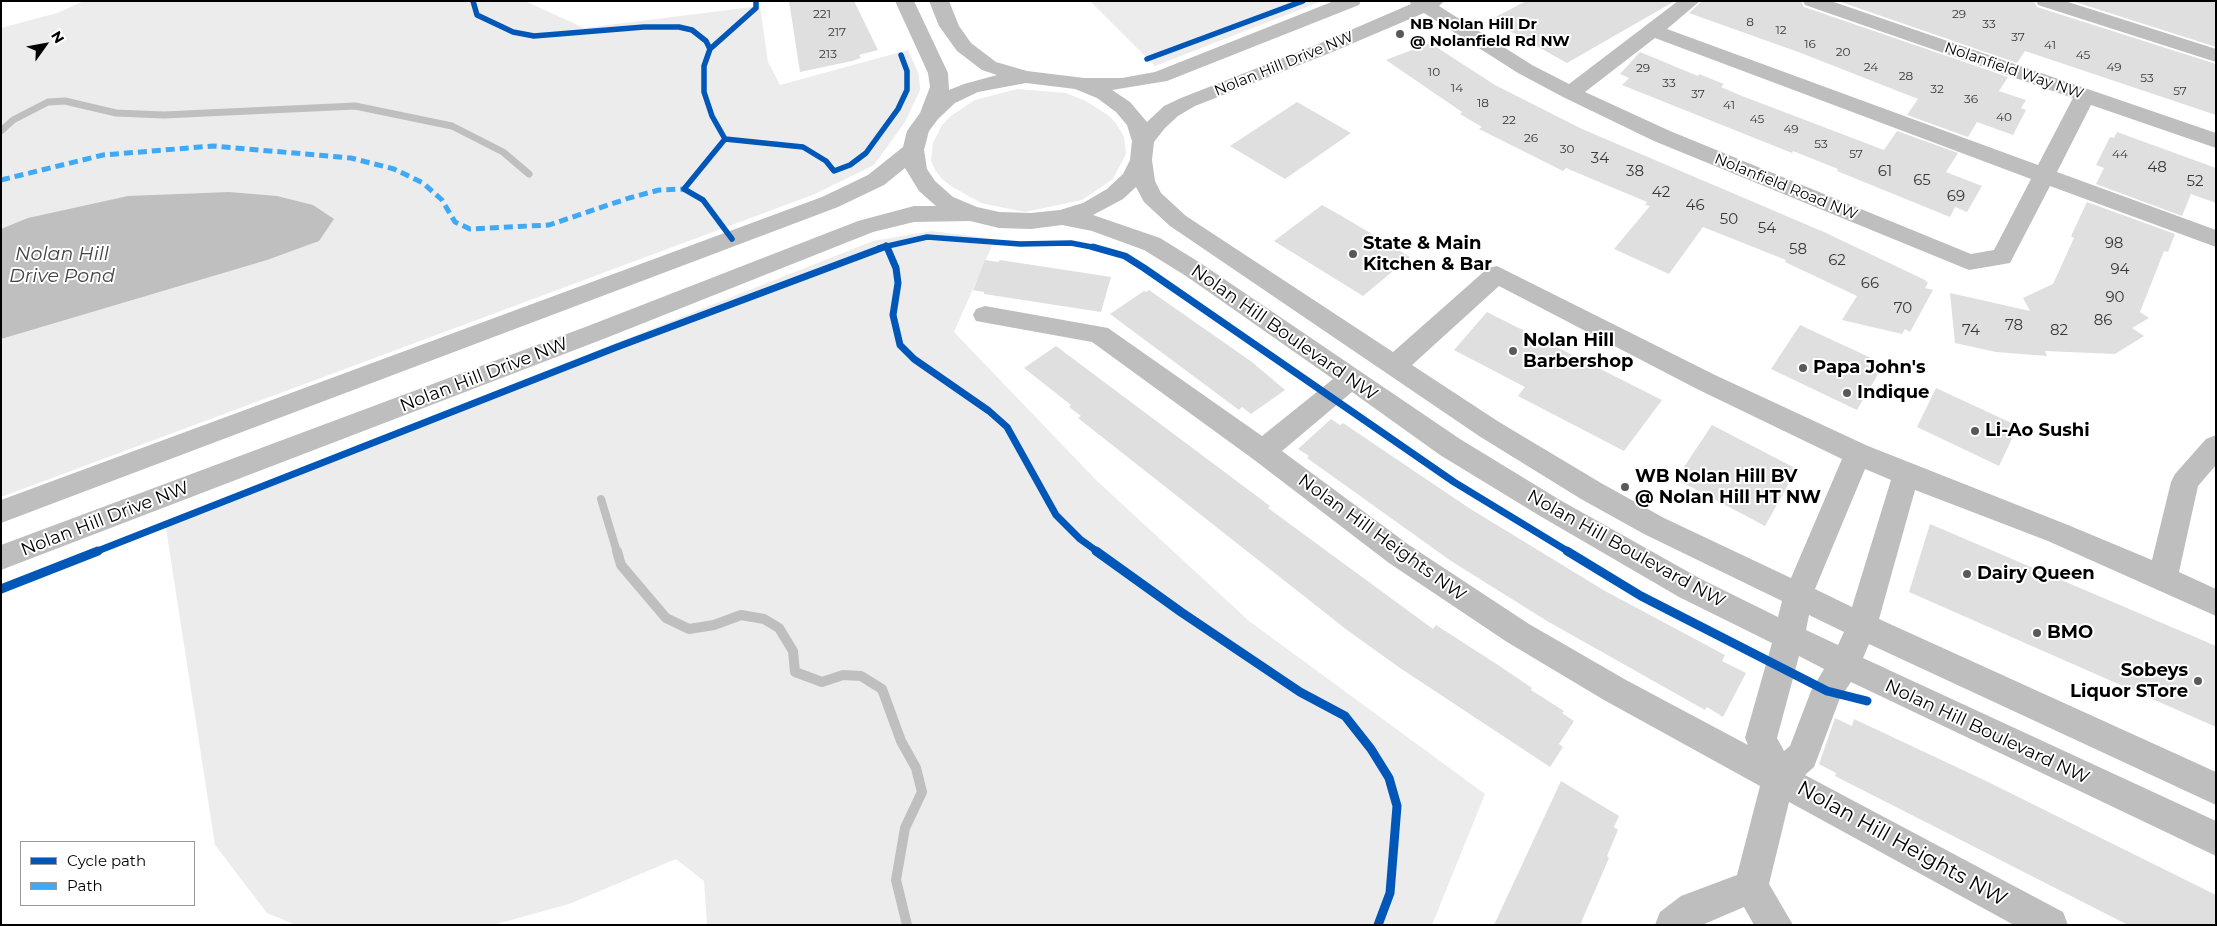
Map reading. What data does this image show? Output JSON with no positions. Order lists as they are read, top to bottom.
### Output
{
  "streets": {
    "street": [
      "Nolan Hill Drive NW",
      "Nolanfield Way NW",
      "Nolanfield Road NW",
      "Nolan Hill Boulevard NW",
      "Nolan Hill Heights NW"
    ]
  },
  "crossings": [
    ["Nolan Hill Drive NW", "Nolanfield Road NW"],
    ["Nolan Hill Drive NW", "Nolan Hill Boulevard NW"],
    ["Nolanfield Way NW", "Nolanfield Road NW"],
    ["Nolan Hill Boulevard NW", "Nolan Hill Heights NW"]
  ],
  "water": ["Nolan Hill Drive Pond"],
  "places": [
    "NB Nolan Hill Dr @ Nolanfield Rd NW",
    "State & Main Kitchen & Bar",
    "Nolan Hill Barbershop",
    "Papa John's",
    "Indique",
    "Li-Ao Sushi",
    "WB Nolan Hill BV @ Nolan Hill HT NW",
    "Dairy Queen",
    "BMO",
    "Sobeys Liquor STore"
  ],
  "house_numbers": [
    "221",
    "29",
    "8",
    "33",
    "12",
    "217",
    "37",
    "16",
    "41",
    "20",
    "213",
    "45",
    "24",
    "49",
    "29",
    "10",
    "28",
    "53",
    "33",
    "14",
    "32",
    "57",
    "37",
    "36",
    "18",
    "41",
    "40",
    "45",
    "22",
    "49",
    "26",
    "53",
    "30",
    "57",
    "44",
    "34",
    "48",
    "38",
    "61",
    "65",
    "52",
    "42",
    "69",
    "46",
    "50",
    "54",
    "98",
    "58",
    "62",
    "94",
    "66",
    "90",
    "70",
    "86",
    "78",
    "74",
    "82"
  ],
  "legend": ["Cycle path", "Path"],
  "north": "top right"
}
